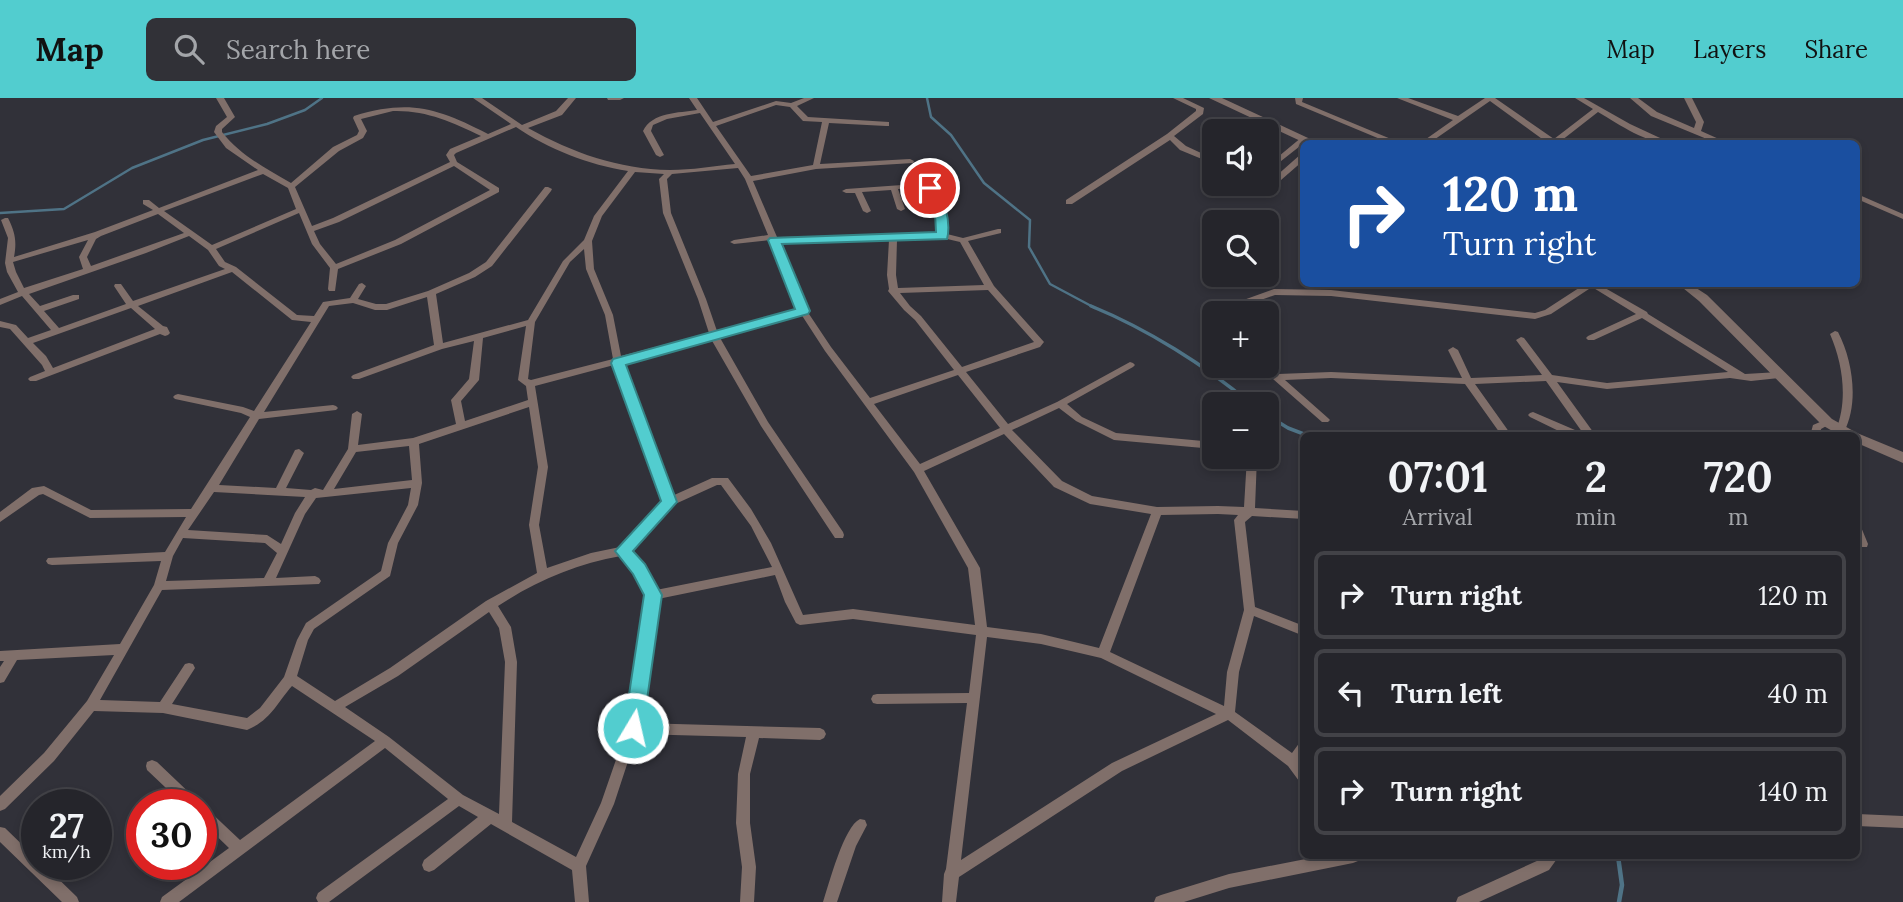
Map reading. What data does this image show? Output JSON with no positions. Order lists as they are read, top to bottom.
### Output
{
  "page": {
    "header": "Map",
    "search": "Search here",
    "nav": ["Map", "Layers", "Share"],
    "map_buttons": ["+", "−"],
    "turn": ["120 m", "Turn right"],
    "eta": [
      "07:01",
      "Arrival",
      "2",
      "min",
      "720",
      "m"
    ],
    "list": [
      {
        "name": "Turn right",
        "value": "120 m"
      },
      {
        "name": "Turn left",
        "value": "40 m"
      },
      {
        "name": "Turn right",
        "value": "140 m"
      }
    ],
    "speed": "27 km/h",
    "limit": "30"
  }
}
